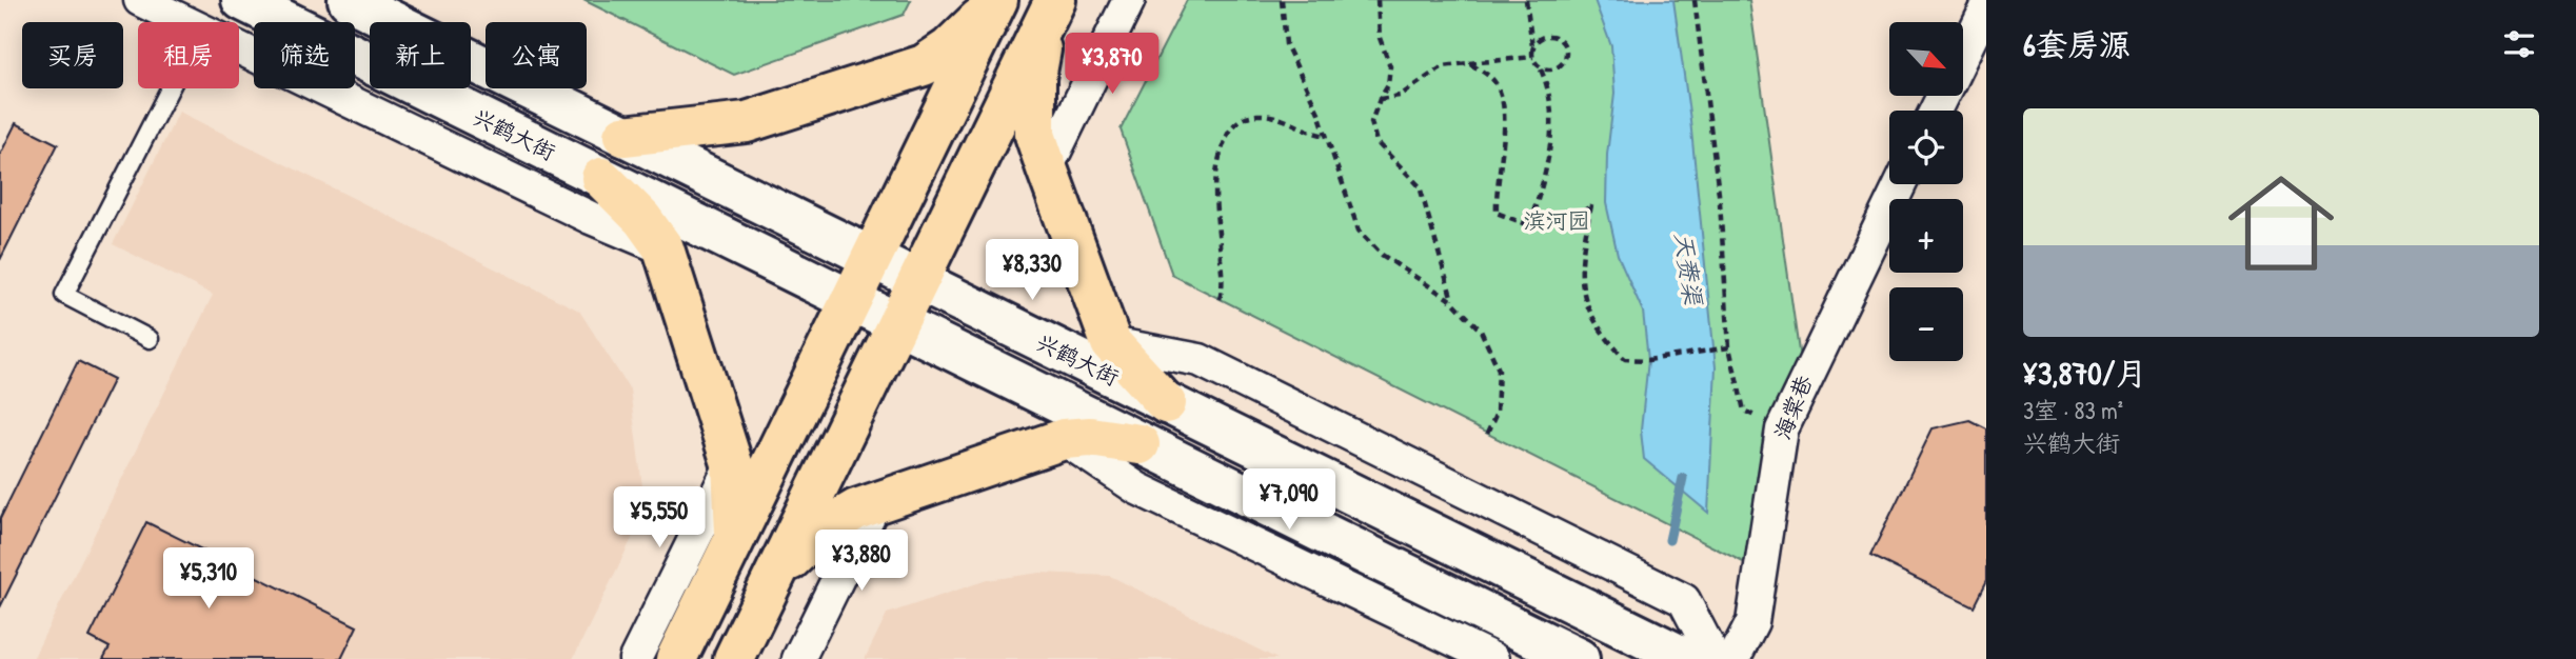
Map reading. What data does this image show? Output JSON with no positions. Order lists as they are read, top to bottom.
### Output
{
  "streets": {
    "main road": ["兴鹤大街"],
    "street": ["海棠巷"]
  },
  "water": ["天赉渠"],
  "parks": ["滨河园"],
  "north": "bottom right",
  "page": {
    "heading": "6套房源",
    "map_buttons": ["+", "−"],
    "chip": [
      "买房",
      "租房",
      "筛选",
      "新上",
      "公寓"
    ],
    "price": [
      "¥3,870",
      "¥8,330",
      "¥7,090",
      "¥5,550",
      "¥3,880",
      "¥5,310"
    ],
    "list": [
      {
        "name": "¥3,870/月",
        "note": "3室 · 83 m² · 兴鹤大街"
      }
    ]
  }
}
